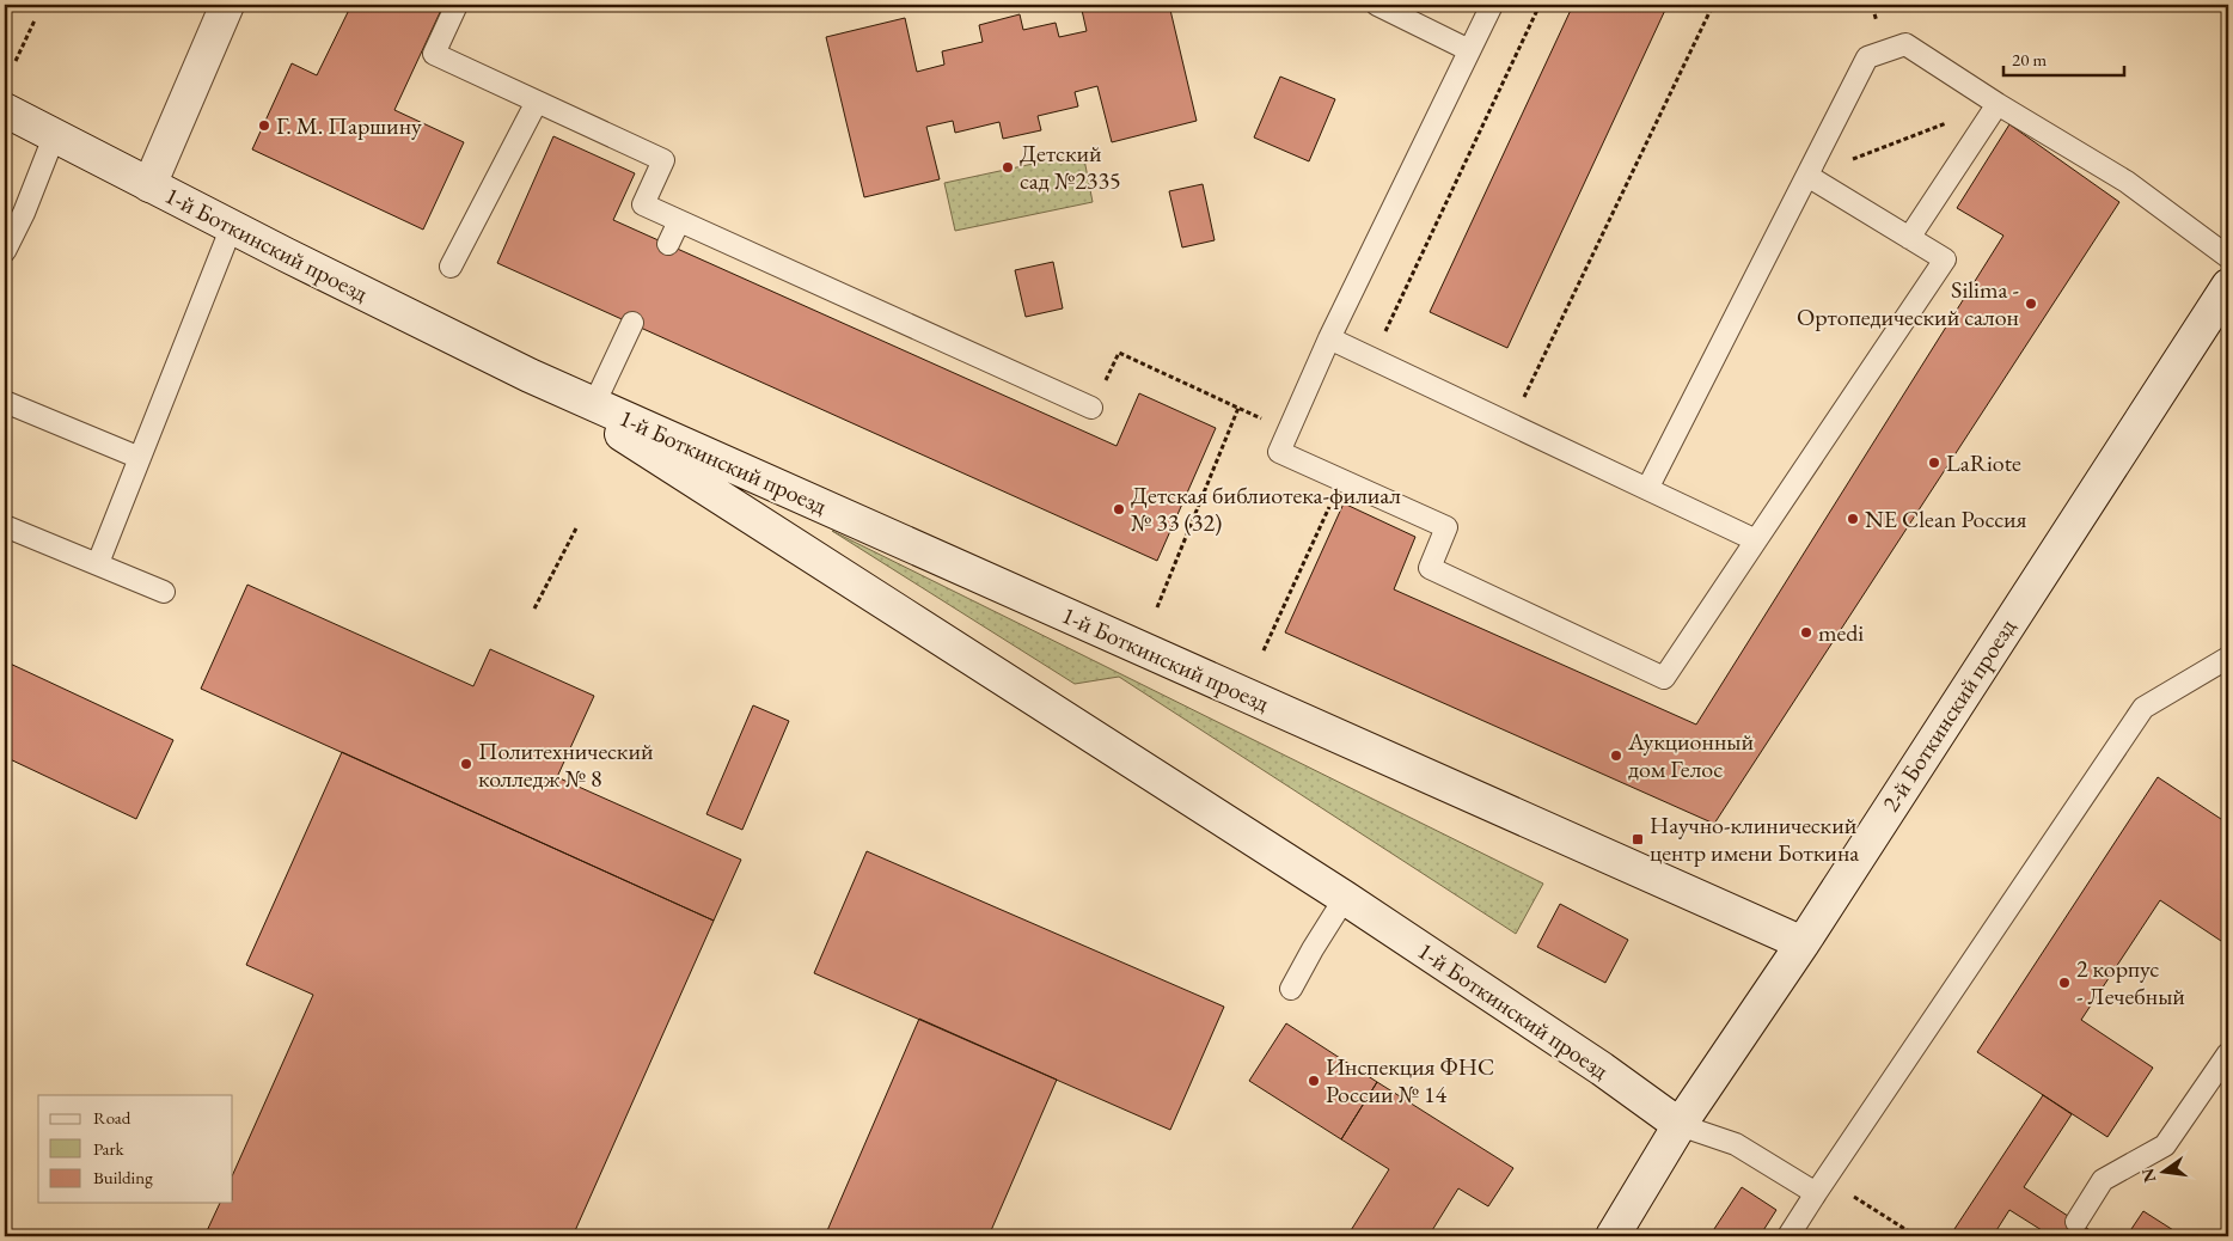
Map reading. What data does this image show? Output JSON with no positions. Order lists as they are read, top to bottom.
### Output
{
  "streets": {
    "street": ["1-й Боткинский проезд", "2-й Боткинский проезд"]
  },
  "crossings": [
    ["1-й Боткинский проезд", "2-й Боткинский проезд"]
  ],
  "places": {
    "other": [
      "Г. М. Паршину",
      "Детский сад №2335",
      "Silima - Ортопедический салон",
      "LaRiote",
      "Детская библиотека-филиал № 33 (32)",
      "NE Clean Россия",
      "medi",
      "Аукционный дом Гелос",
      "Политехнический колледж № 8",
      "2 корпус - Лечебный",
      "Инспекция ФНС России № 14"
    ],
    "transit": ["Научно-клинический центр имени Боткина"]
  },
  "legend": ["Road", "Park", "Building"],
  "scale_bar": "20 m",
  "north": "left"
}
